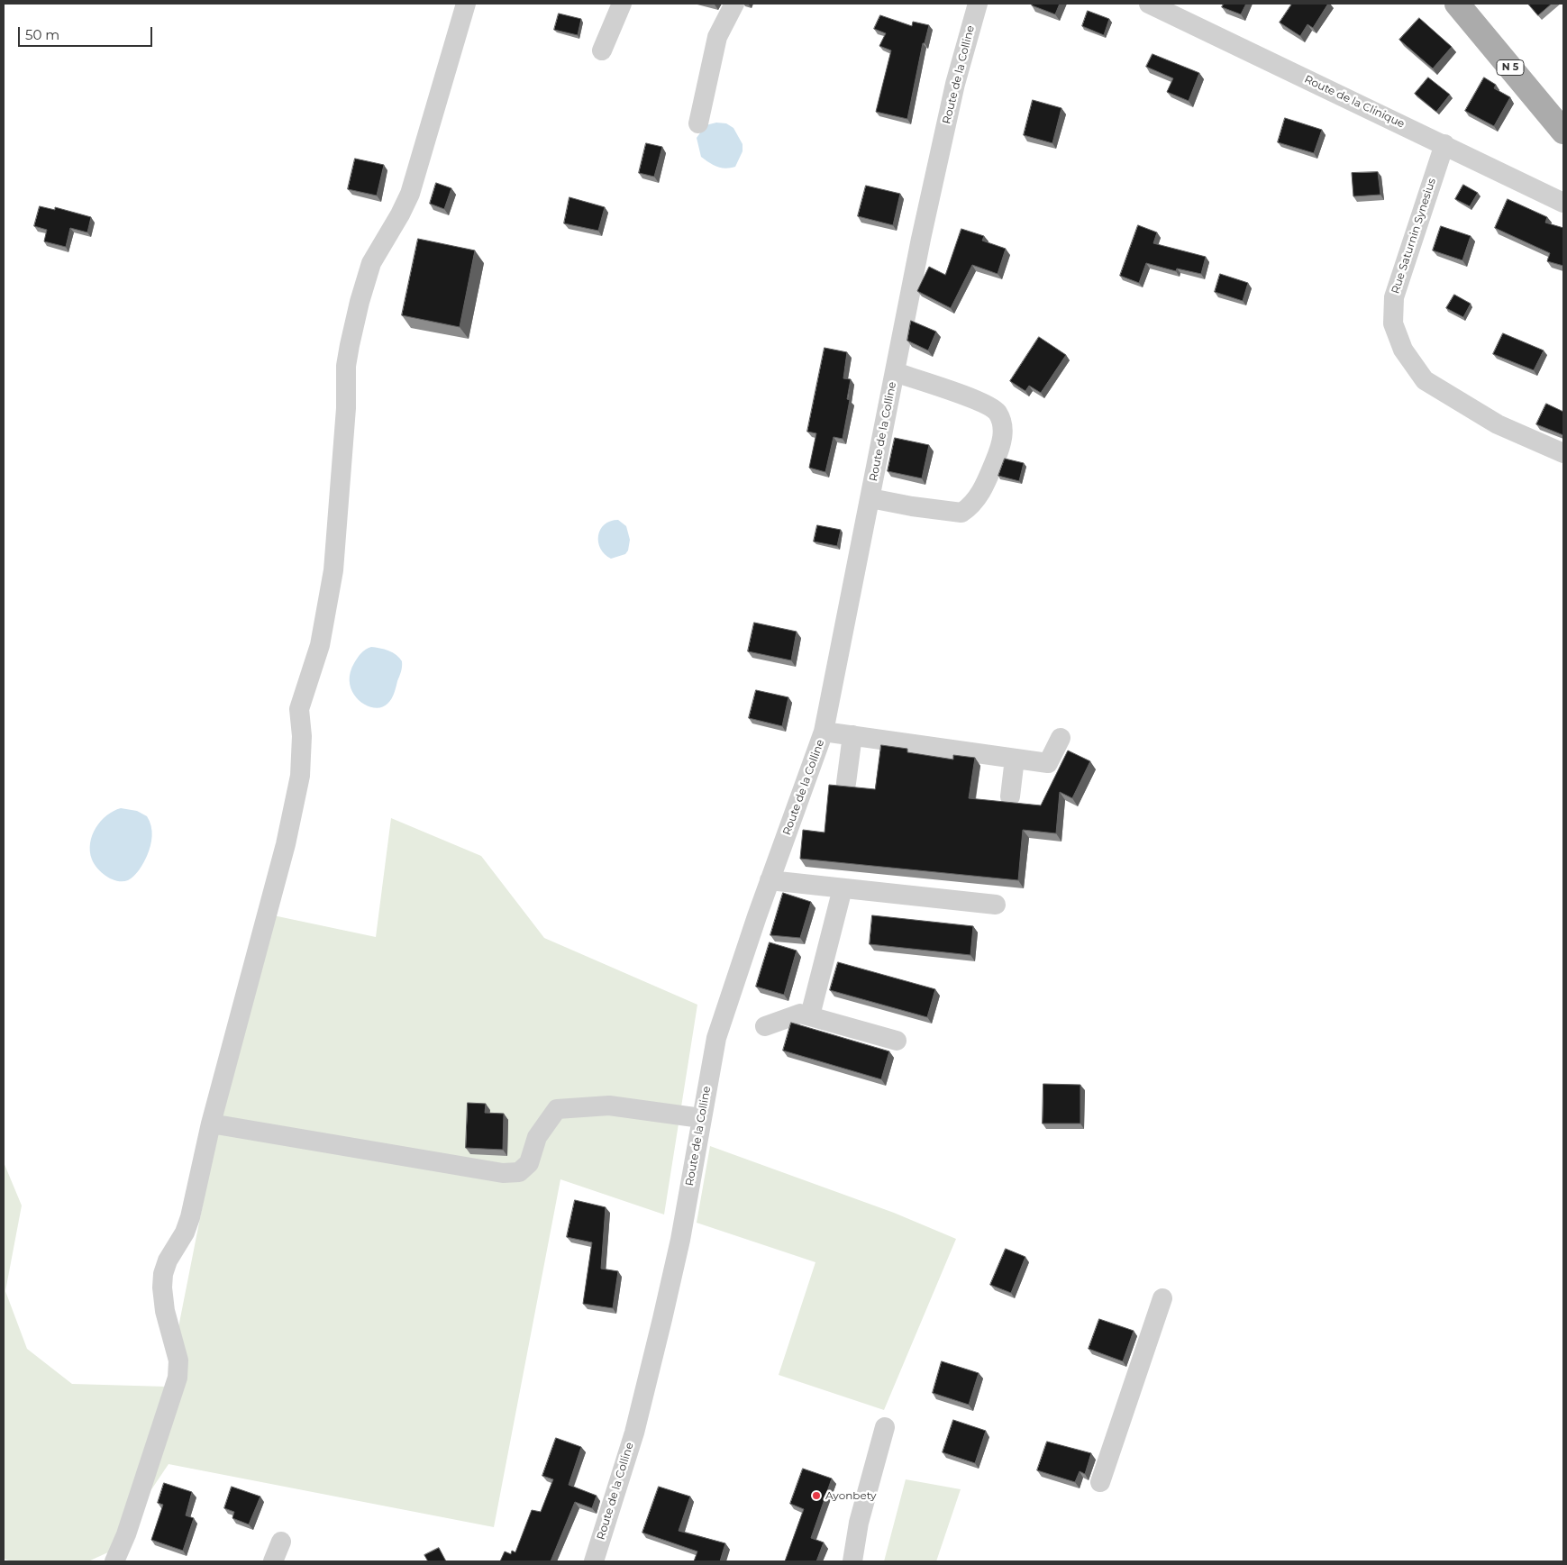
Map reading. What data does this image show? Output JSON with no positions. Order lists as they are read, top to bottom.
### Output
{
  "streets": {
    "main road": ["N 5"],
    "street": ["Route de la Colline", "Route de la Clinique", "Rue Saturnin Synesius"]
  },
  "crossings": [
    ["Route de la Clinique", "Rue Saturnin Synesius"]
  ],
  "places": ["Ayonbety"],
  "scale_bar": "50 m"
}
